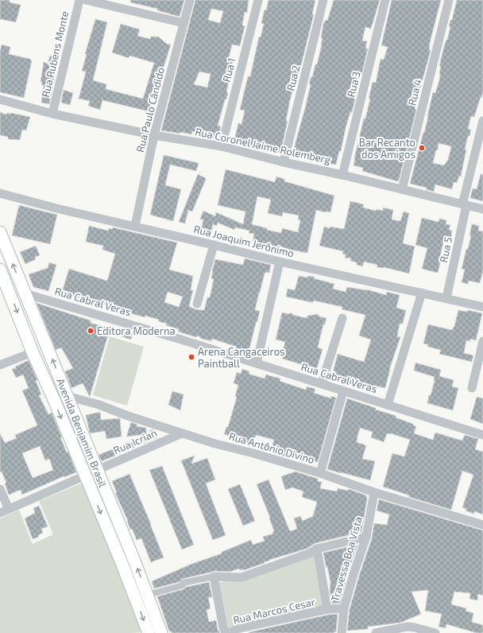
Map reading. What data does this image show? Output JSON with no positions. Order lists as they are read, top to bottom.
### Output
{
  "streets": {
    "main road": ["Avenida Benjamim Brasil"],
    "street": [
      "Rua Rubens Monte",
      "Rua 1",
      "Rua 2",
      "Rua 3",
      "Rua 4",
      "Rua Paulo Cândido",
      "Rua Coronel Jaime Rolemberg",
      "Rua Joaquim Jerônimo",
      "Rua 5",
      "Rua Cabral Veras",
      "Rua Icrian",
      "Rua Antônio Divino",
      "Travessa Boa Vista",
      "Rua Marcos Cesar"
    ]
  },
  "crossings": [
    ["Rua Rubens Monte", "Rua Coronel Jaime Rolemberg"],
    ["Rua 1", "Rua Coronel Jaime Rolemberg"],
    ["Rua 2", "Rua Coronel Jaime Rolemberg"],
    ["Rua 3", "Rua Coronel Jaime Rolemberg"],
    ["Rua 4", "Rua Coronel Jaime Rolemberg"],
    ["Rua Paulo Cândido", "Rua Coronel Jaime Rolemberg"],
    ["Rua Paulo Cândido", "Rua Joaquim Jerônimo"],
    ["Rua Coronel Jaime Rolemberg", "Rua 5"],
    ["Rua Joaquim Jerônimo", "Rua 5"],
    ["Rua Cabral Veras", "Avenida Benjamim Brasil"],
    ["Avenida Benjamim Brasil", "Rua Icrian"],
    ["Avenida Benjamim Brasil", "Rua Antônio Divino"],
    ["Rua Icrian", "Rua Antônio Divino"],
    ["Rua Antônio Divino", "Travessa Boa Vista"],
    ["Travessa Boa Vista", "Rua Marcos Cesar"]
  ],
  "places": ["Bar Recanto dos Amigos", "Editora Moderna", "Arena Cangaceiros Paintball"]
}
